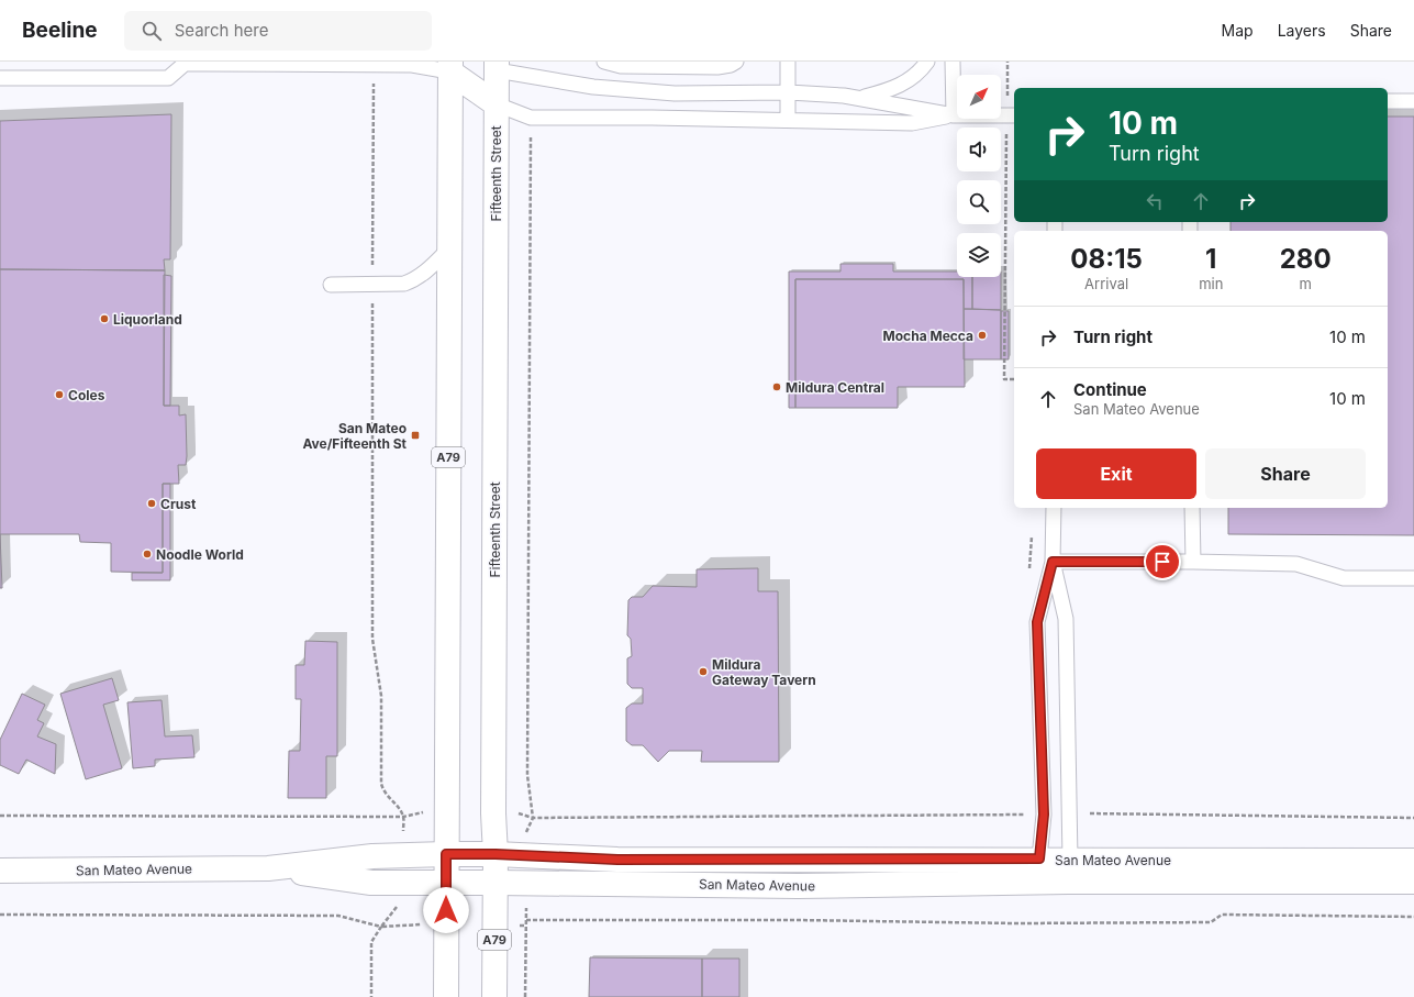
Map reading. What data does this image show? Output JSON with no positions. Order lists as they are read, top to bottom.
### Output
{
  "streets": {
    "main road": ["Fifteenth Street", "A79", "San Mateo Avenue"]
  },
  "crossings": [
    ["Fifteenth Street", "San Mateo Avenue"],
    ["A79", "San Mateo Avenue"]
  ],
  "places": {
    "other": [
      "Liquorland",
      "Mocha Mecca",
      "Mildura Central",
      "Coles",
      "Crust",
      "Noodle World",
      "Mildura Gateway Tavern"
    ],
    "transit": ["San Mateo Ave/Fifteenth St"]
  },
  "north": "top right",
  "page": {
    "header": "Beeline",
    "search": "Search here",
    "nav": ["Map", "Layers", "Share"],
    "turn": ["10 m", "Turn right"],
    "eta": [
      "08:15",
      "Arrival",
      "1",
      "min",
      "280",
      "m"
    ],
    "list": [
      {
        "name": "Turn right",
        "value": "10 m"
      },
      {
        "name": "Continue",
        "note": "San Mateo Avenue",
        "value": "10 m"
      }
    ],
    "buttons": ["Exit", "Share"]
  }
}
